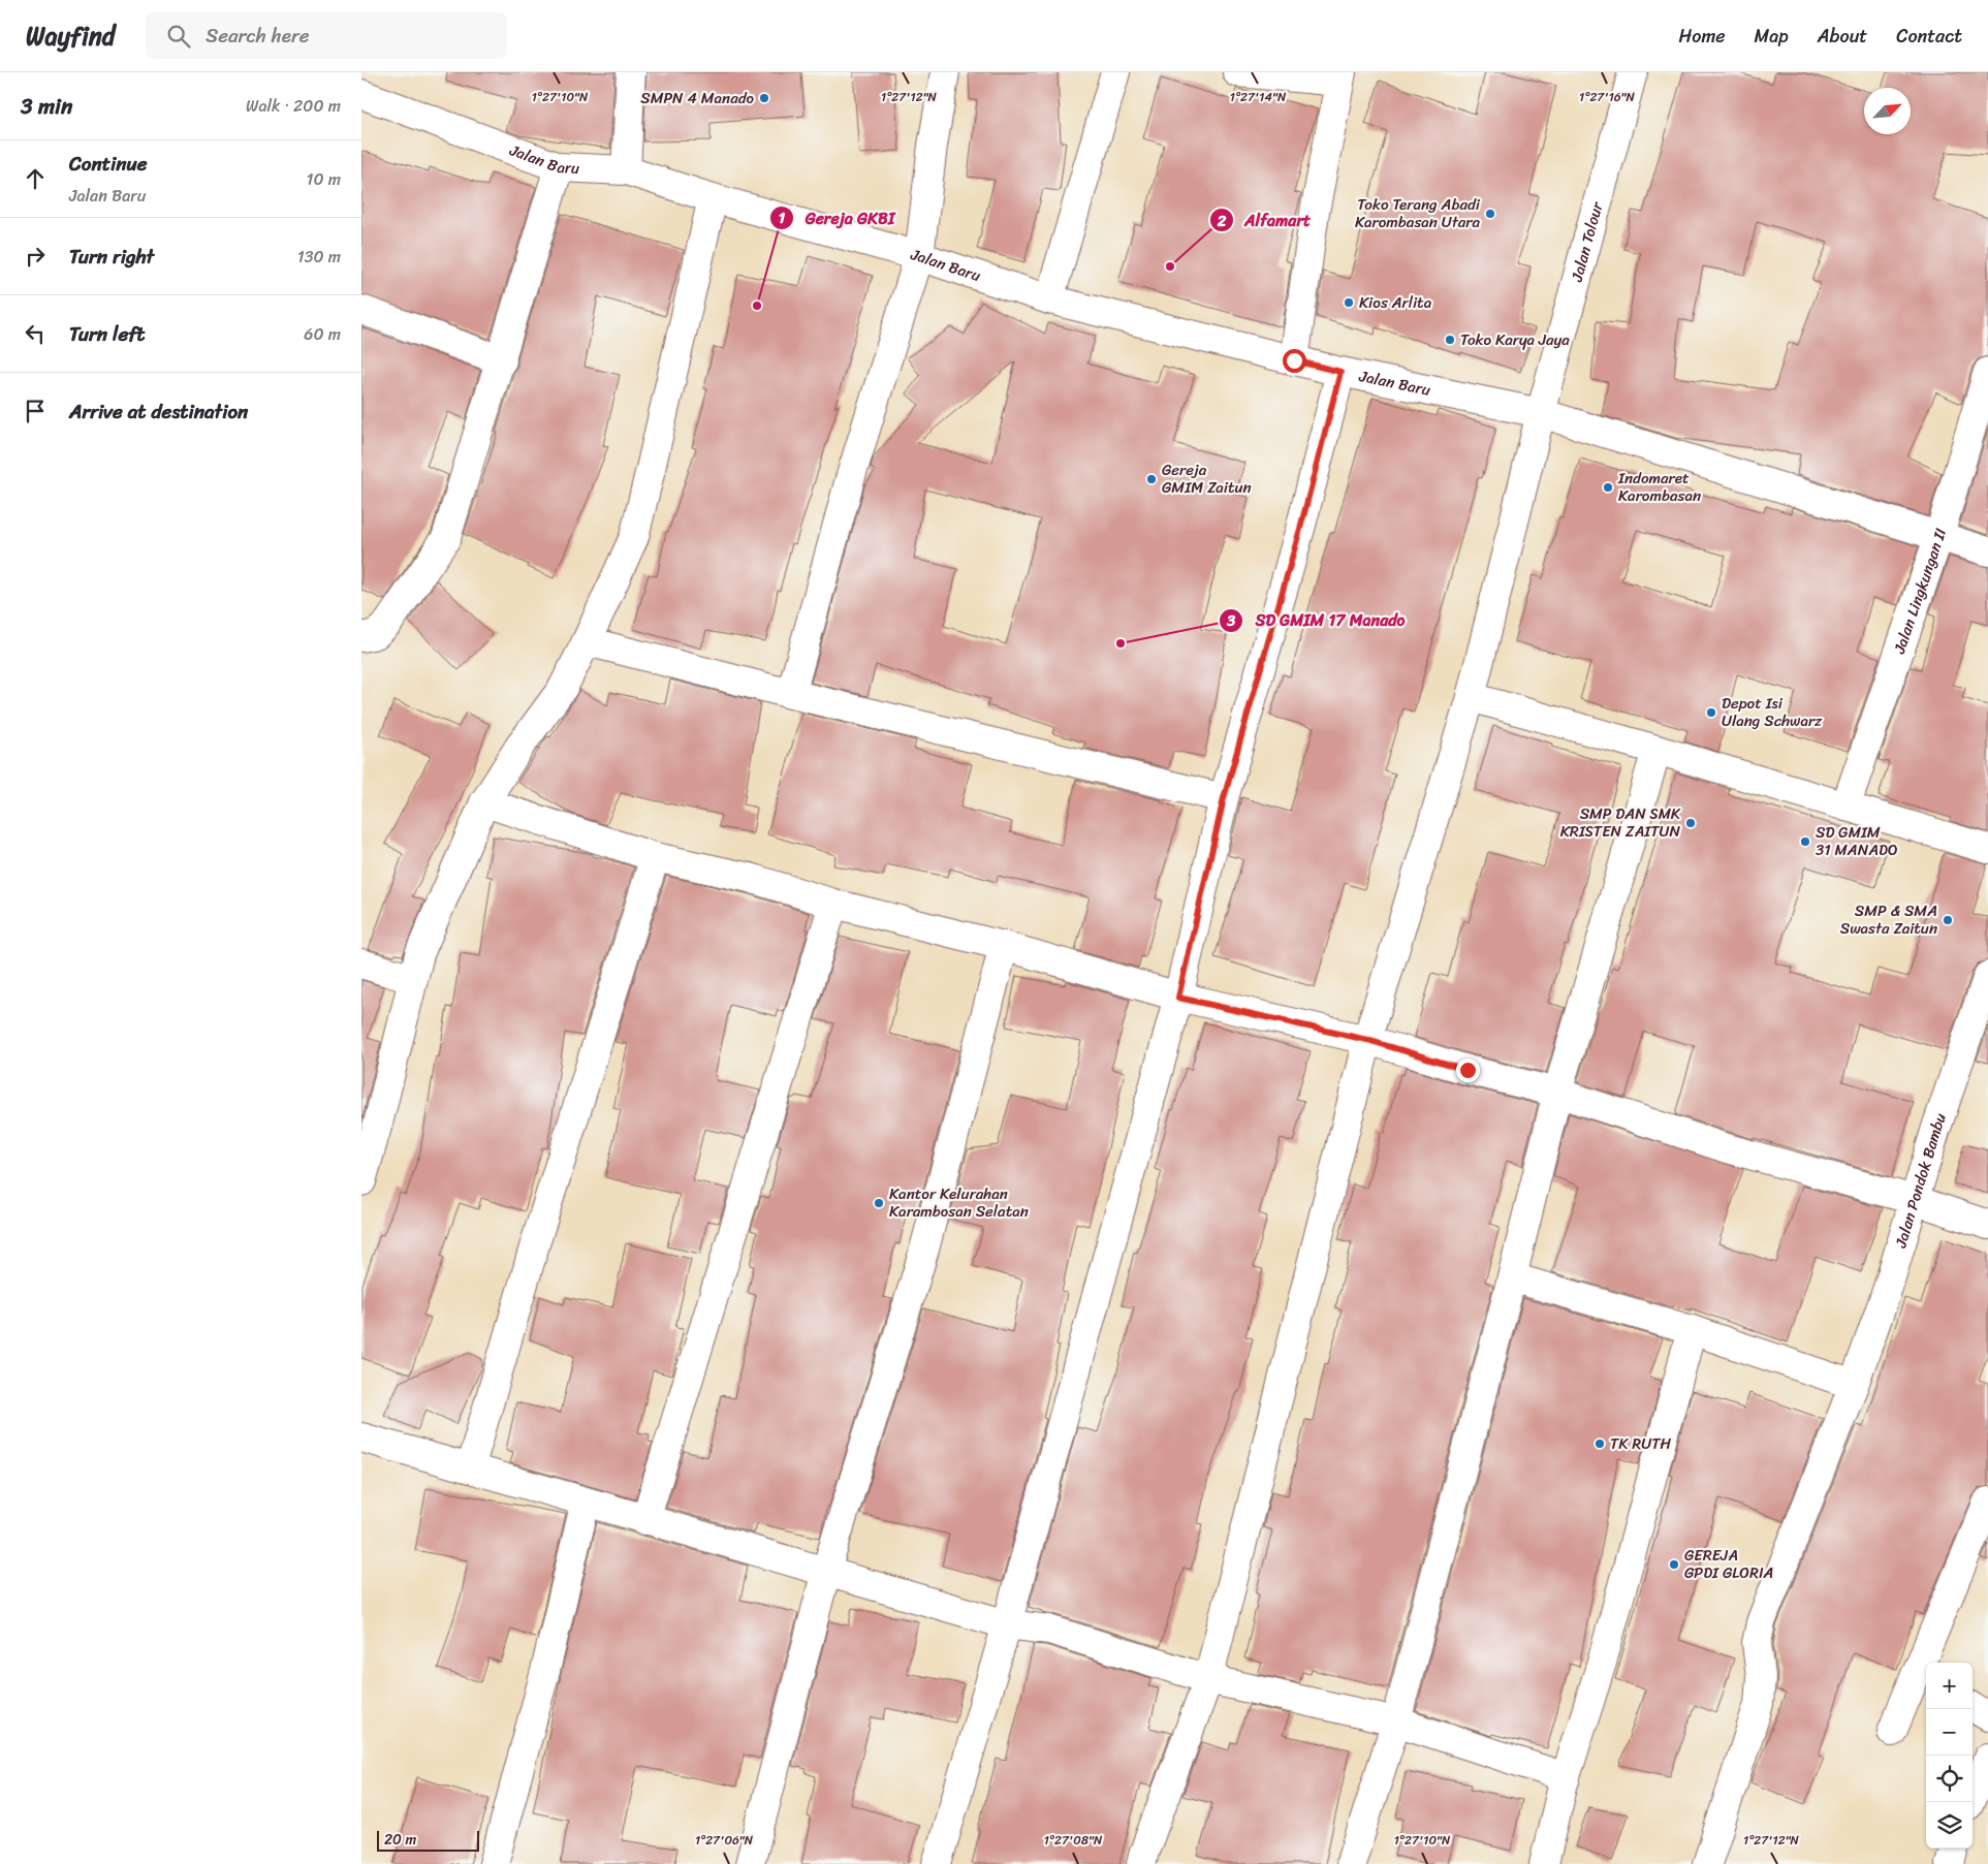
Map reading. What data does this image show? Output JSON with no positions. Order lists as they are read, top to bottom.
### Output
{
  "streets": {
    "street": [
      "Jalan Baru",
      "Jalan Tolour",
      "Jalan Lingkungan II",
      "Jalan Pondok Bambu"
    ]
  },
  "crossings": [
    ["Jalan Baru", "Jalan Tolour"],
    ["Jalan Baru", "Jalan Lingkungan II"]
  ],
  "places": [
    "SMPN 4 Manado",
    "Toko Terang Abadi Karombasan Utara",
    "Alfamart",
    "Kios Arlita",
    "Gereja GKBI",
    "Toko Karya Jaya",
    "Gereja GMIM Zaitun",
    "Indomaret Karombasan",
    "SD GMIM 17 Manado",
    "Depot Isi Ulang Schwarz",
    "SMP DAN SMK KRISTEN ZAITUN",
    "SD GMIM 31 MANADO",
    "SMP & SMA Swasta Zaitun",
    "Kantor Kelurahan Karambosan Selatan",
    "TK RUTH",
    "GEREJA GPDI GLORIA"
  ],
  "scale_bar": "20 m",
  "north": "top right",
  "page": {
    "header": "Wayfind",
    "search": "Search here",
    "nav": [
      "Home",
      "Map",
      "About",
      "Contact"
    ],
    "heading": ["3 min", "Walk · 200 m"],
    "list": [
      ["Continue", "Jalan Baru", "10 m"],
      ["Turn right", "130 m"],
      ["Turn left", "60 m"],
      "Arrive at destination"
    ],
    "map_buttons": ["+", "−"],
    "scale": "20 m"
  },
  "coordinates": [
    "1°27'10\"N",
    "1°27'12\"N",
    "1°27'14\"N",
    "1°27'16\"N",
    "1°27'06\"N",
    "1°27'08\"N"
  ]
}
